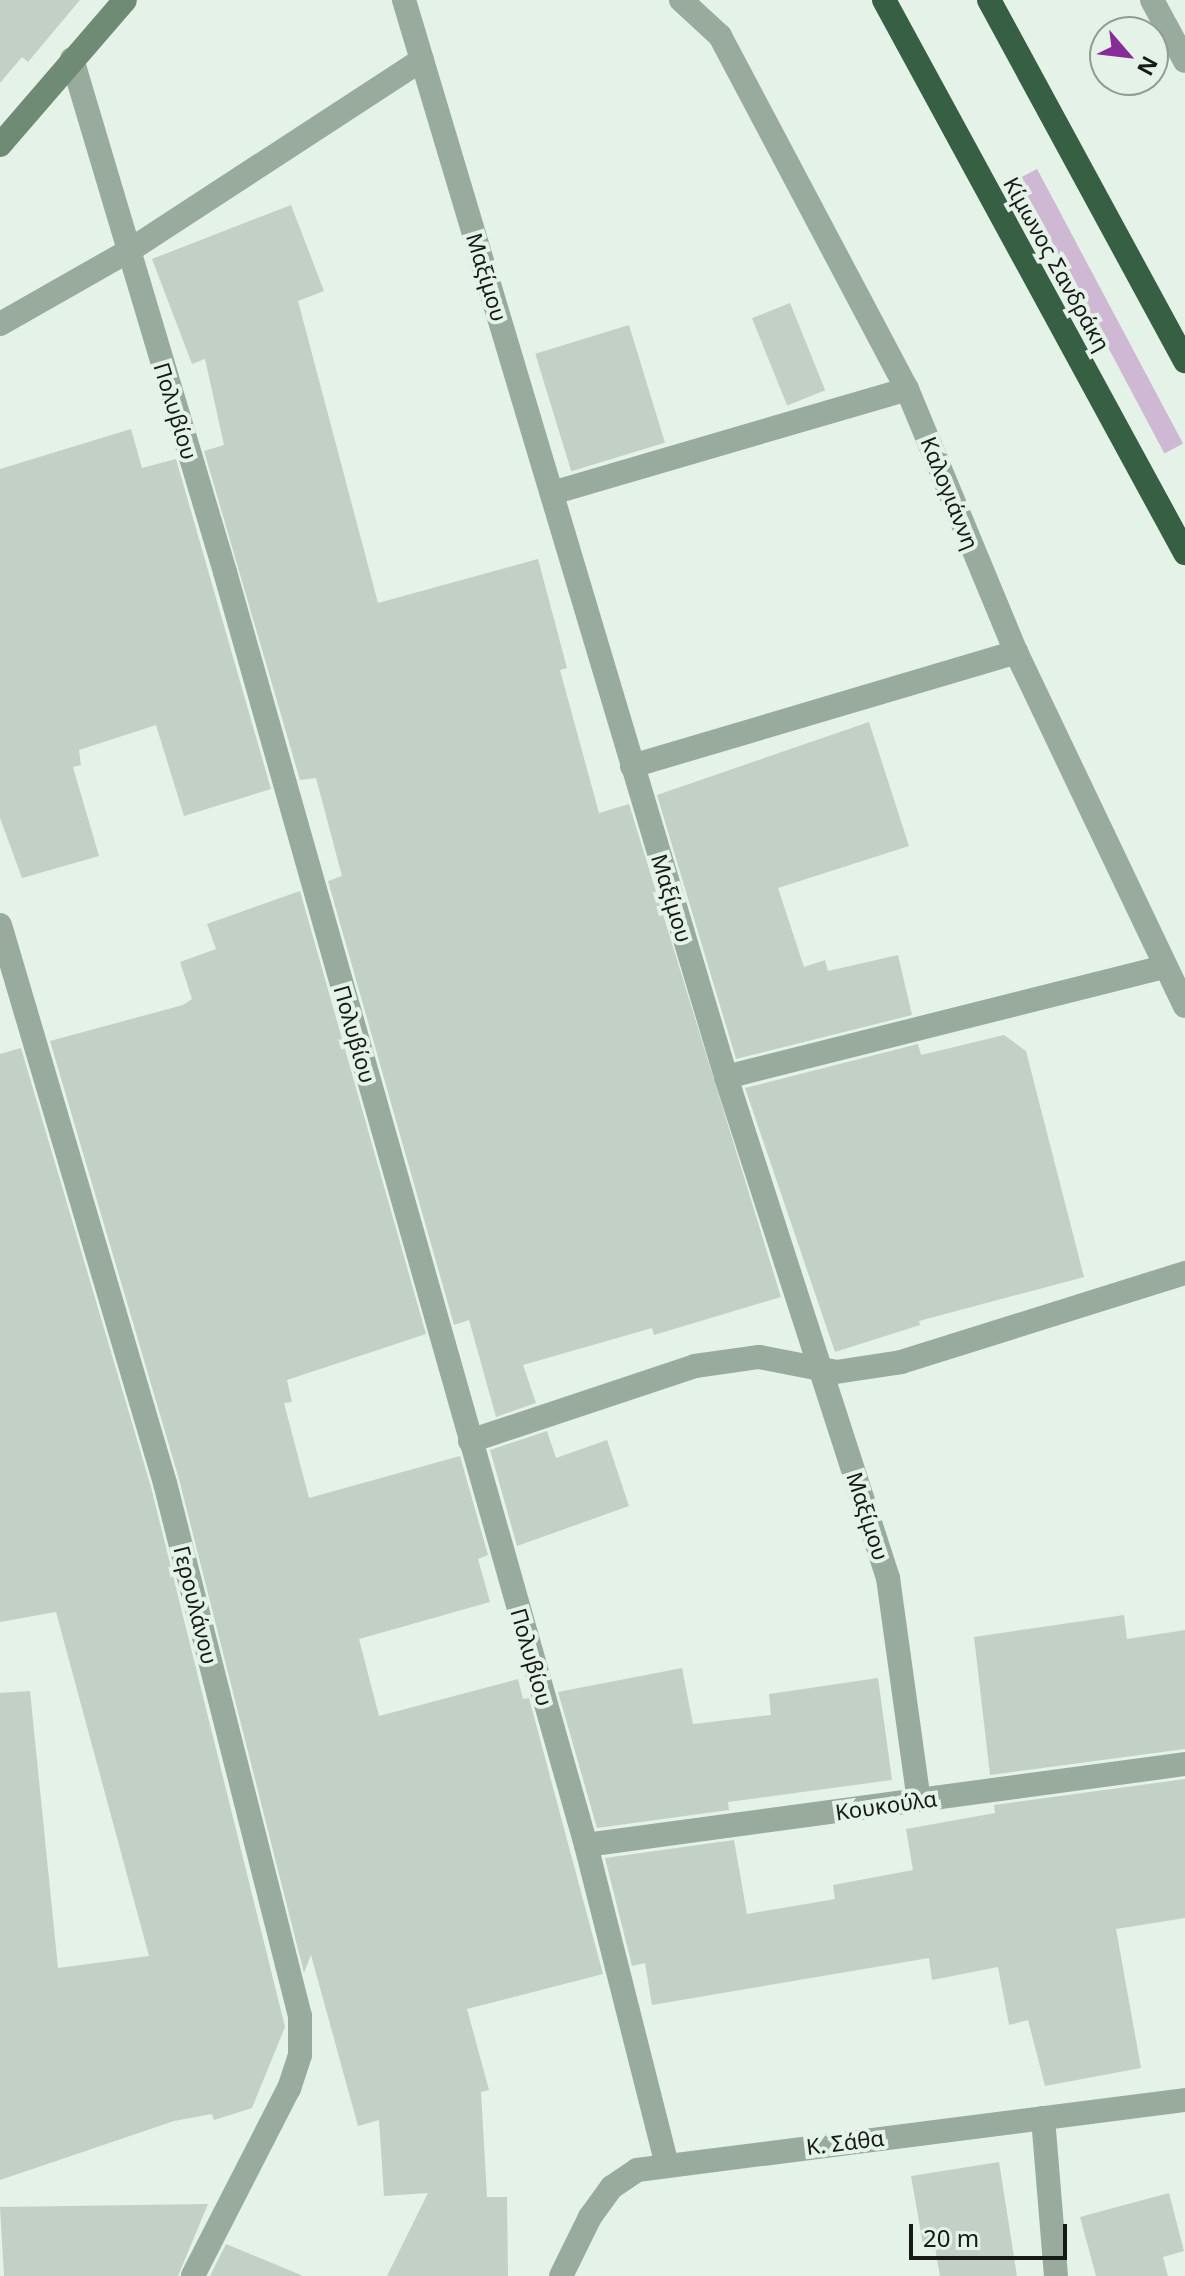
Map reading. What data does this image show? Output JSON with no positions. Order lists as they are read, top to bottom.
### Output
{
  "streets": {
    "highway": ["Κίμωνος Σανδράκη"],
    "street": [
      "Μαξίμου",
      "Πολυβίου",
      "Καλογιάννη",
      "Γερουλάνου",
      "Κουκούλα",
      "Κ. Σάθα"
    ]
  },
  "crossings": [
    ["Μαξίμου", "Κουκούλα"],
    ["Πολυβίου", "Κουκούλα"],
    ["Πολυβίου", "Κ. Σάθα"]
  ],
  "scale_bar": "20 m",
  "north": "bottom right"
}
